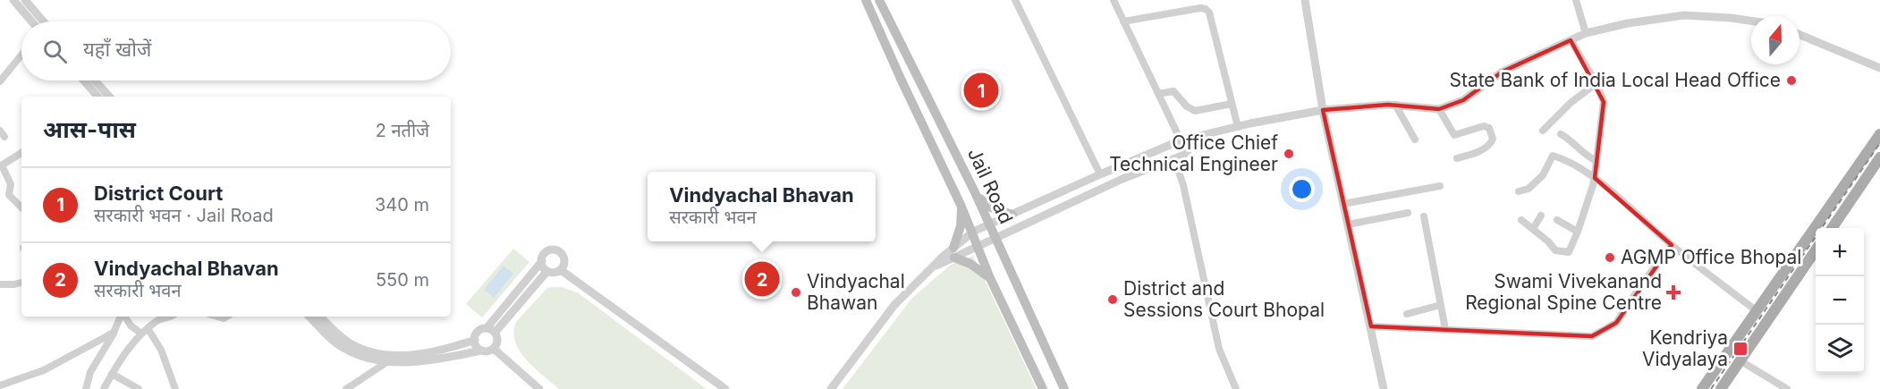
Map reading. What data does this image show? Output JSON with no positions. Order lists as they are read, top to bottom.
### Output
{
  "streets": {
    "main road": ["Jail Road"]
  },
  "places": {
    "other": [
      "State Bank of India Local Head Office",
      "Office Chief Technical Engineer",
      "AGMP Office Bhopal",
      "Vindyachal Bhawan",
      "District and Sessions Court Bhopal"
    ],
    "health": ["Swami Vivekanand Regional Spine Centre"],
    "transit": ["Kendriya Vidyalaya"]
  },
  "north": "top",
  "page": {
    "search": "यहाँ खोजें",
    "pins": ["1", "2"],
    "heading": ["आस-पास", "2 नतीजे"],
    "list": [
      {
        "mark": "1",
        "name": "District Court",
        "note": "सरकारी भवन · Jail Road",
        "value": "340 m"
      },
      {
        "mark": "2",
        "name": "Vindyachal Bhavan",
        "note": "सरकारी भवन",
        "value": "550 m"
      }
    ],
    "popup": ["Vindyachal Bhavan", "सरकारी भवन"],
    "map_buttons": ["+", "−"]
  }
}
